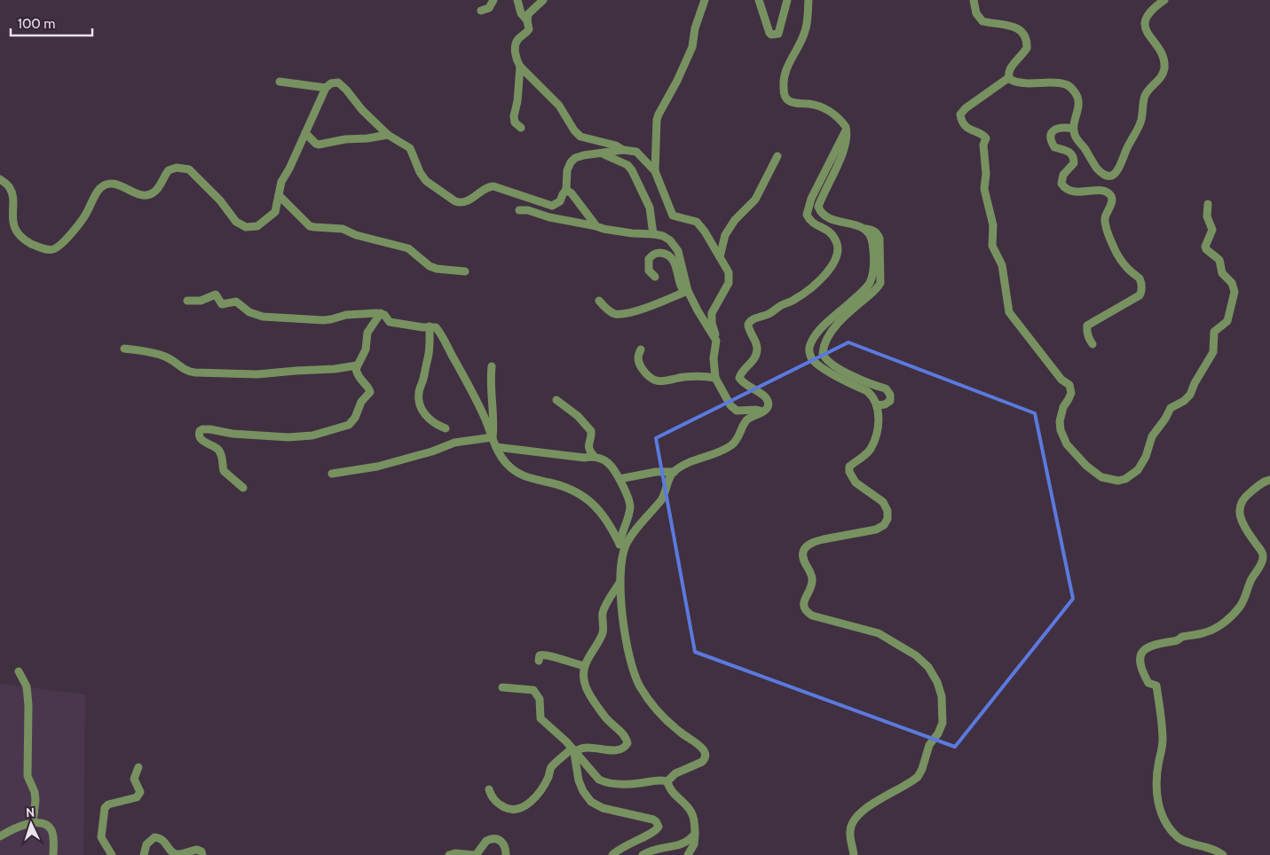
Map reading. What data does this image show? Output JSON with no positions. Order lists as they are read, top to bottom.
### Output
{
  "scale_bar": "100 m",
  "north": "top"
}
